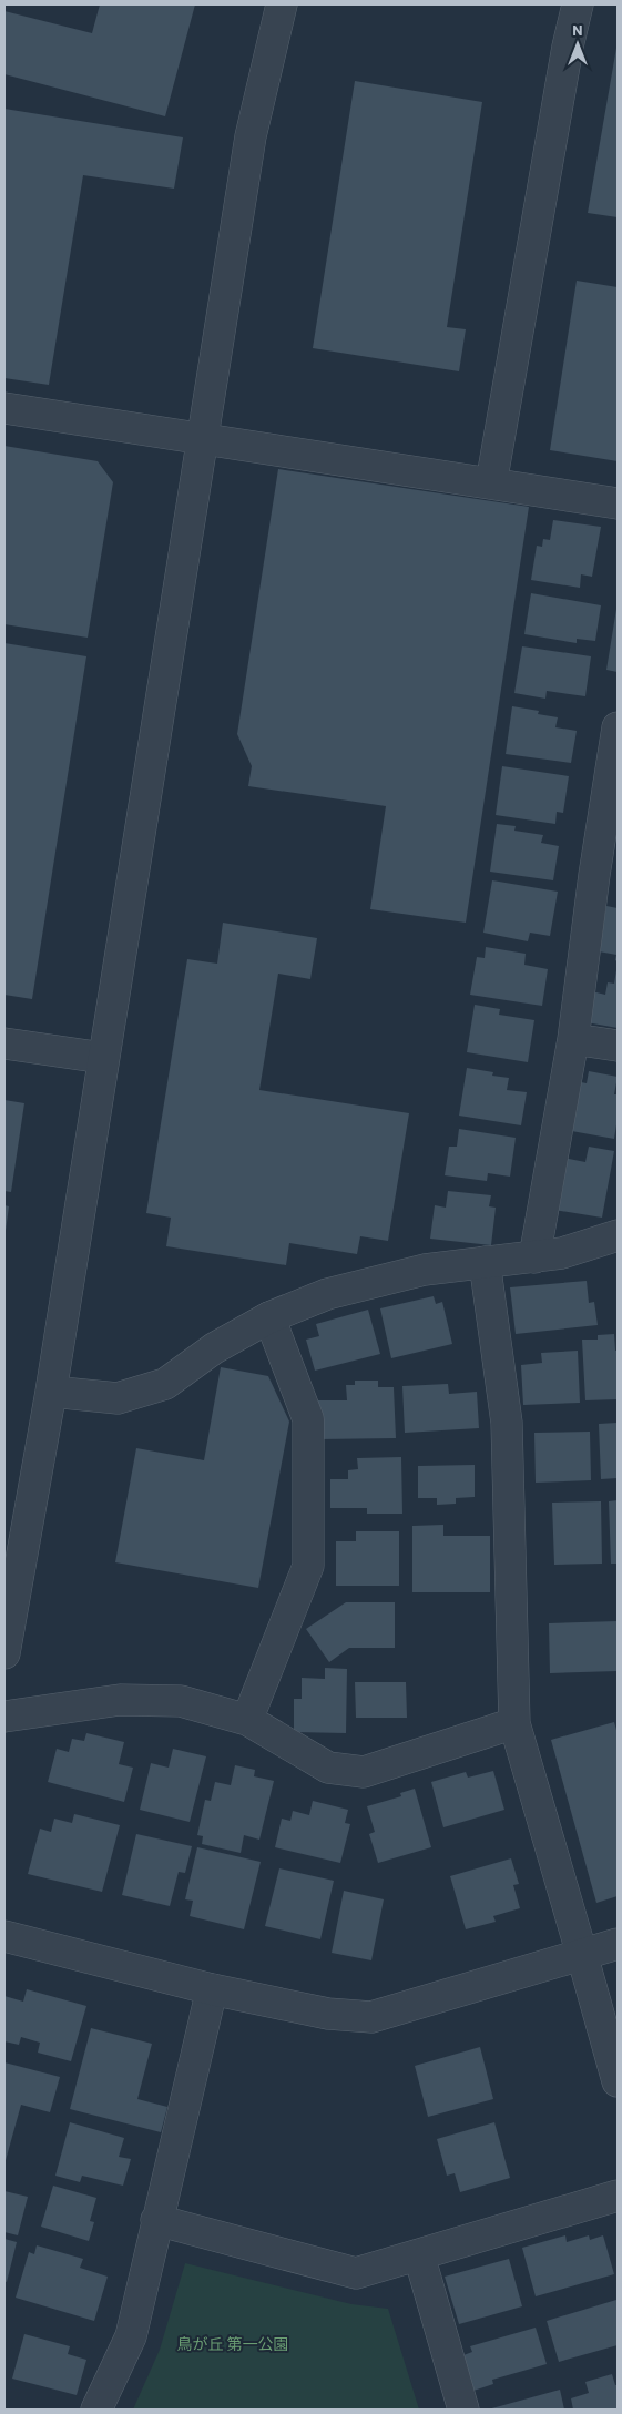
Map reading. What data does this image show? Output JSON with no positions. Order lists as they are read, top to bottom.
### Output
{
  "parks": ["鳥が丘 第一公園"],
  "north": "top"
}
